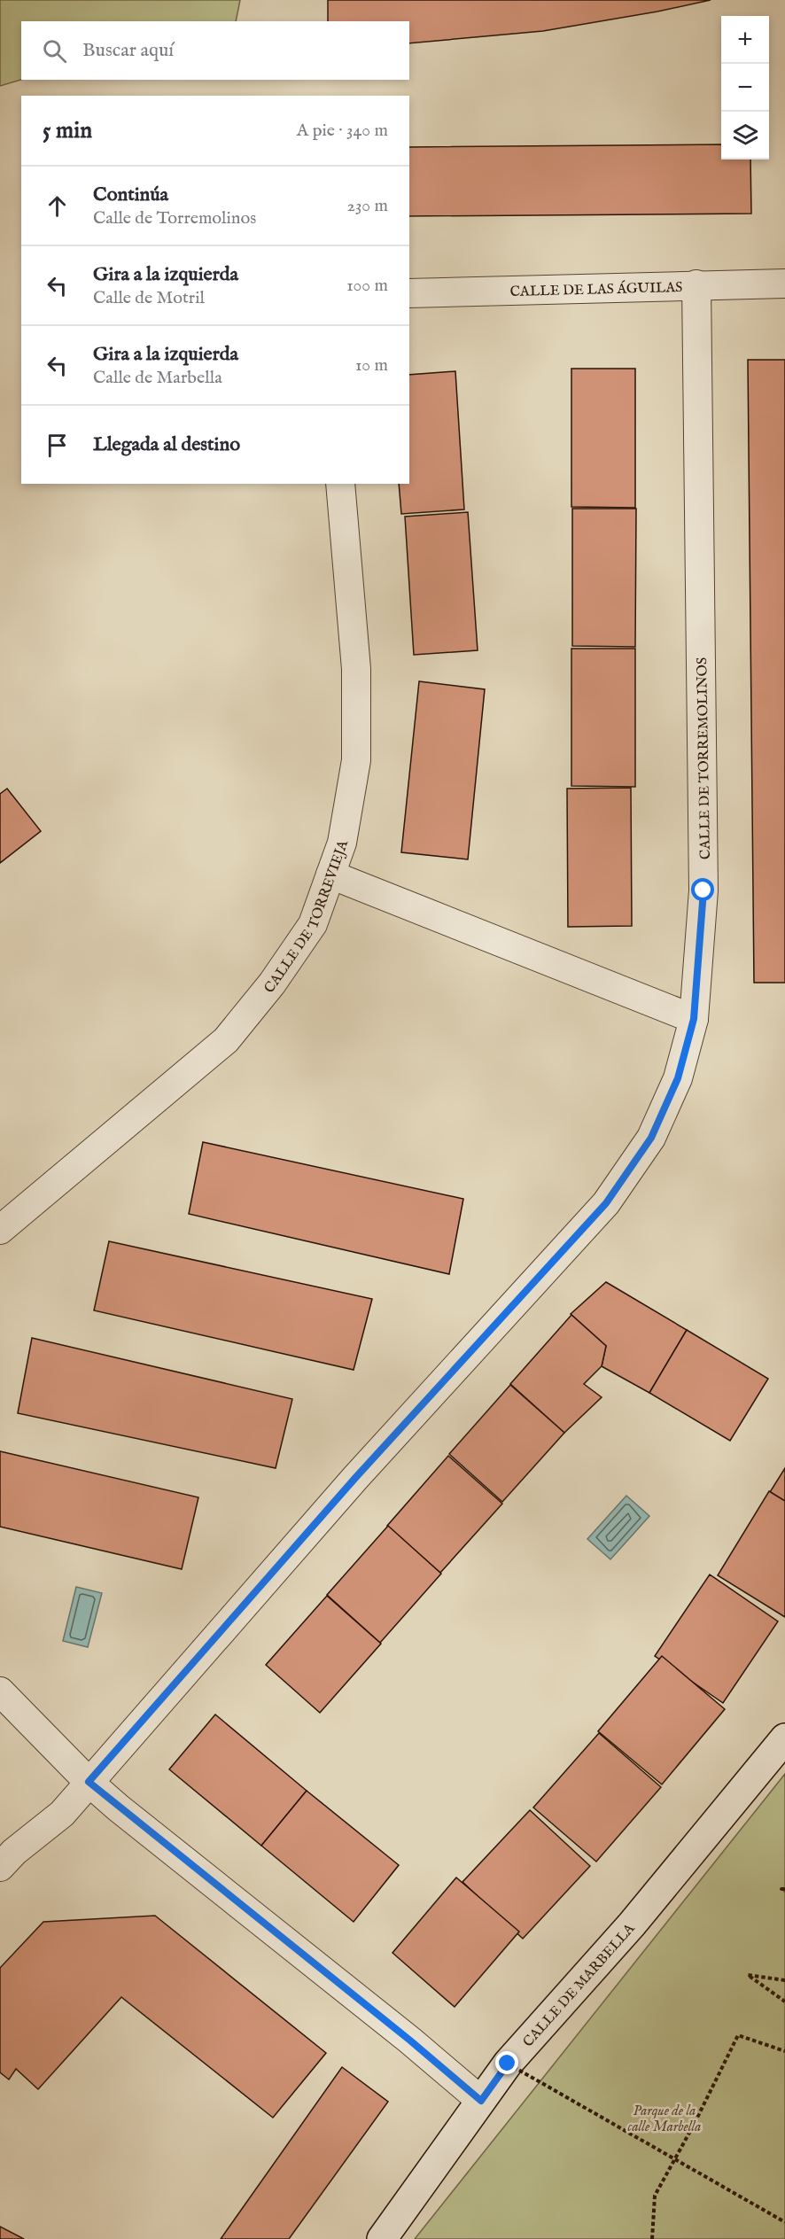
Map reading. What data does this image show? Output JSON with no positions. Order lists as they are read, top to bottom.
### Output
{
  "streets": {
    "street": [
      "CALLE DE LAS ÁGUILAS",
      "CALLE DE TORREMOLINOS",
      "CALLE DE TORREVIEJA",
      "CALLE DE MARBELLA"
    ]
  },
  "crossings": [
    ["CALLE DE LAS ÁGUILAS", "CALLE DE TORREMOLINOS"]
  ],
  "parks": ["Parque de la calle Marbella"],
  "page": {
    "map_buttons": ["+", "−"],
    "search": "Buscar aquí",
    "heading": ["5 min", "A pie · 340 m"],
    "list": [
      ["Continúa", "Calle de Torremolinos", "230 m"],
      ["Gira a la izquierda", "Calle de Motril", "100 m"],
      ["Gira a la izquierda", "Calle de Marbella", "10 m"],
      "Llegada al destino"
    ]
  }
}
